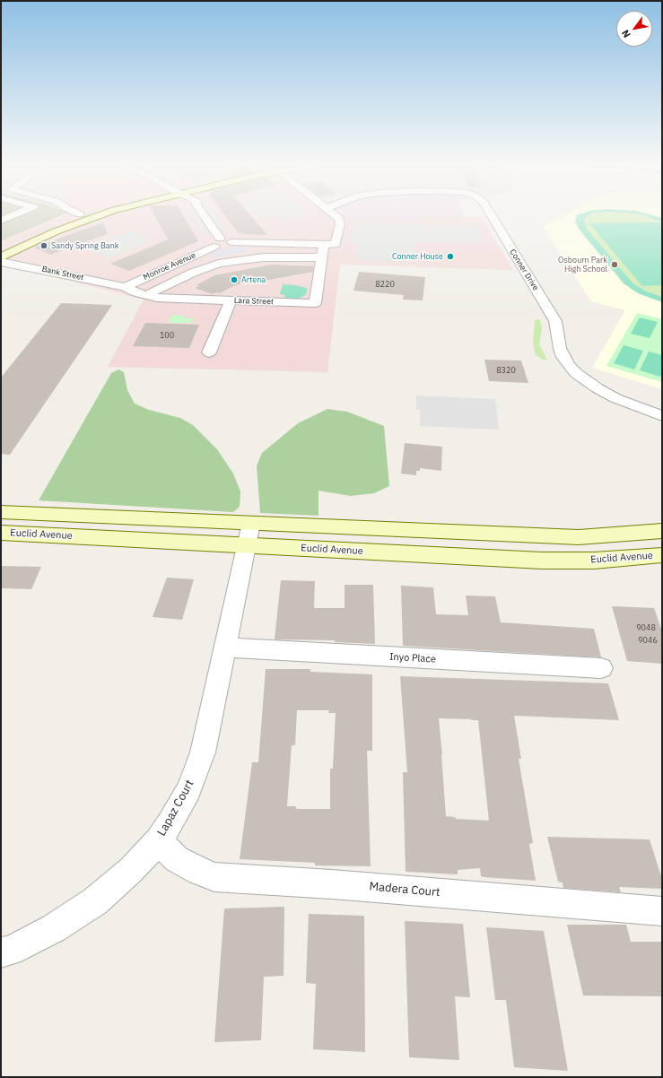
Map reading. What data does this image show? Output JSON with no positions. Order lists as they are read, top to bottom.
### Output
{
  "streets": {
    "main road": ["Euclid Avenue"],
    "street": [
      "Monroe Avenue",
      "Conner Drive",
      "Bank Street",
      "Lara Street",
      "Inyo Place",
      "Lapaz Court",
      "Madera Court"
    ]
  },
  "crossings": [
    ["Monroe Avenue", "Bank Street"],
    ["Monroe Avenue", "Lara Street"],
    ["Bank Street", "Lara Street"],
    ["Euclid Avenue", "Lapaz Court"],
    ["Inyo Place", "Lapaz Court"],
    ["Lapaz Court", "Madera Court"]
  ],
  "places": [
    "Sandy Spring Bank",
    "Conner House",
    "Osbourn Park High School",
    "Artena"
  ],
  "house_numbers": [
    "8220",
    "100",
    "8320",
    "9048",
    "9046"
  ],
  "north": "bottom left"
}
